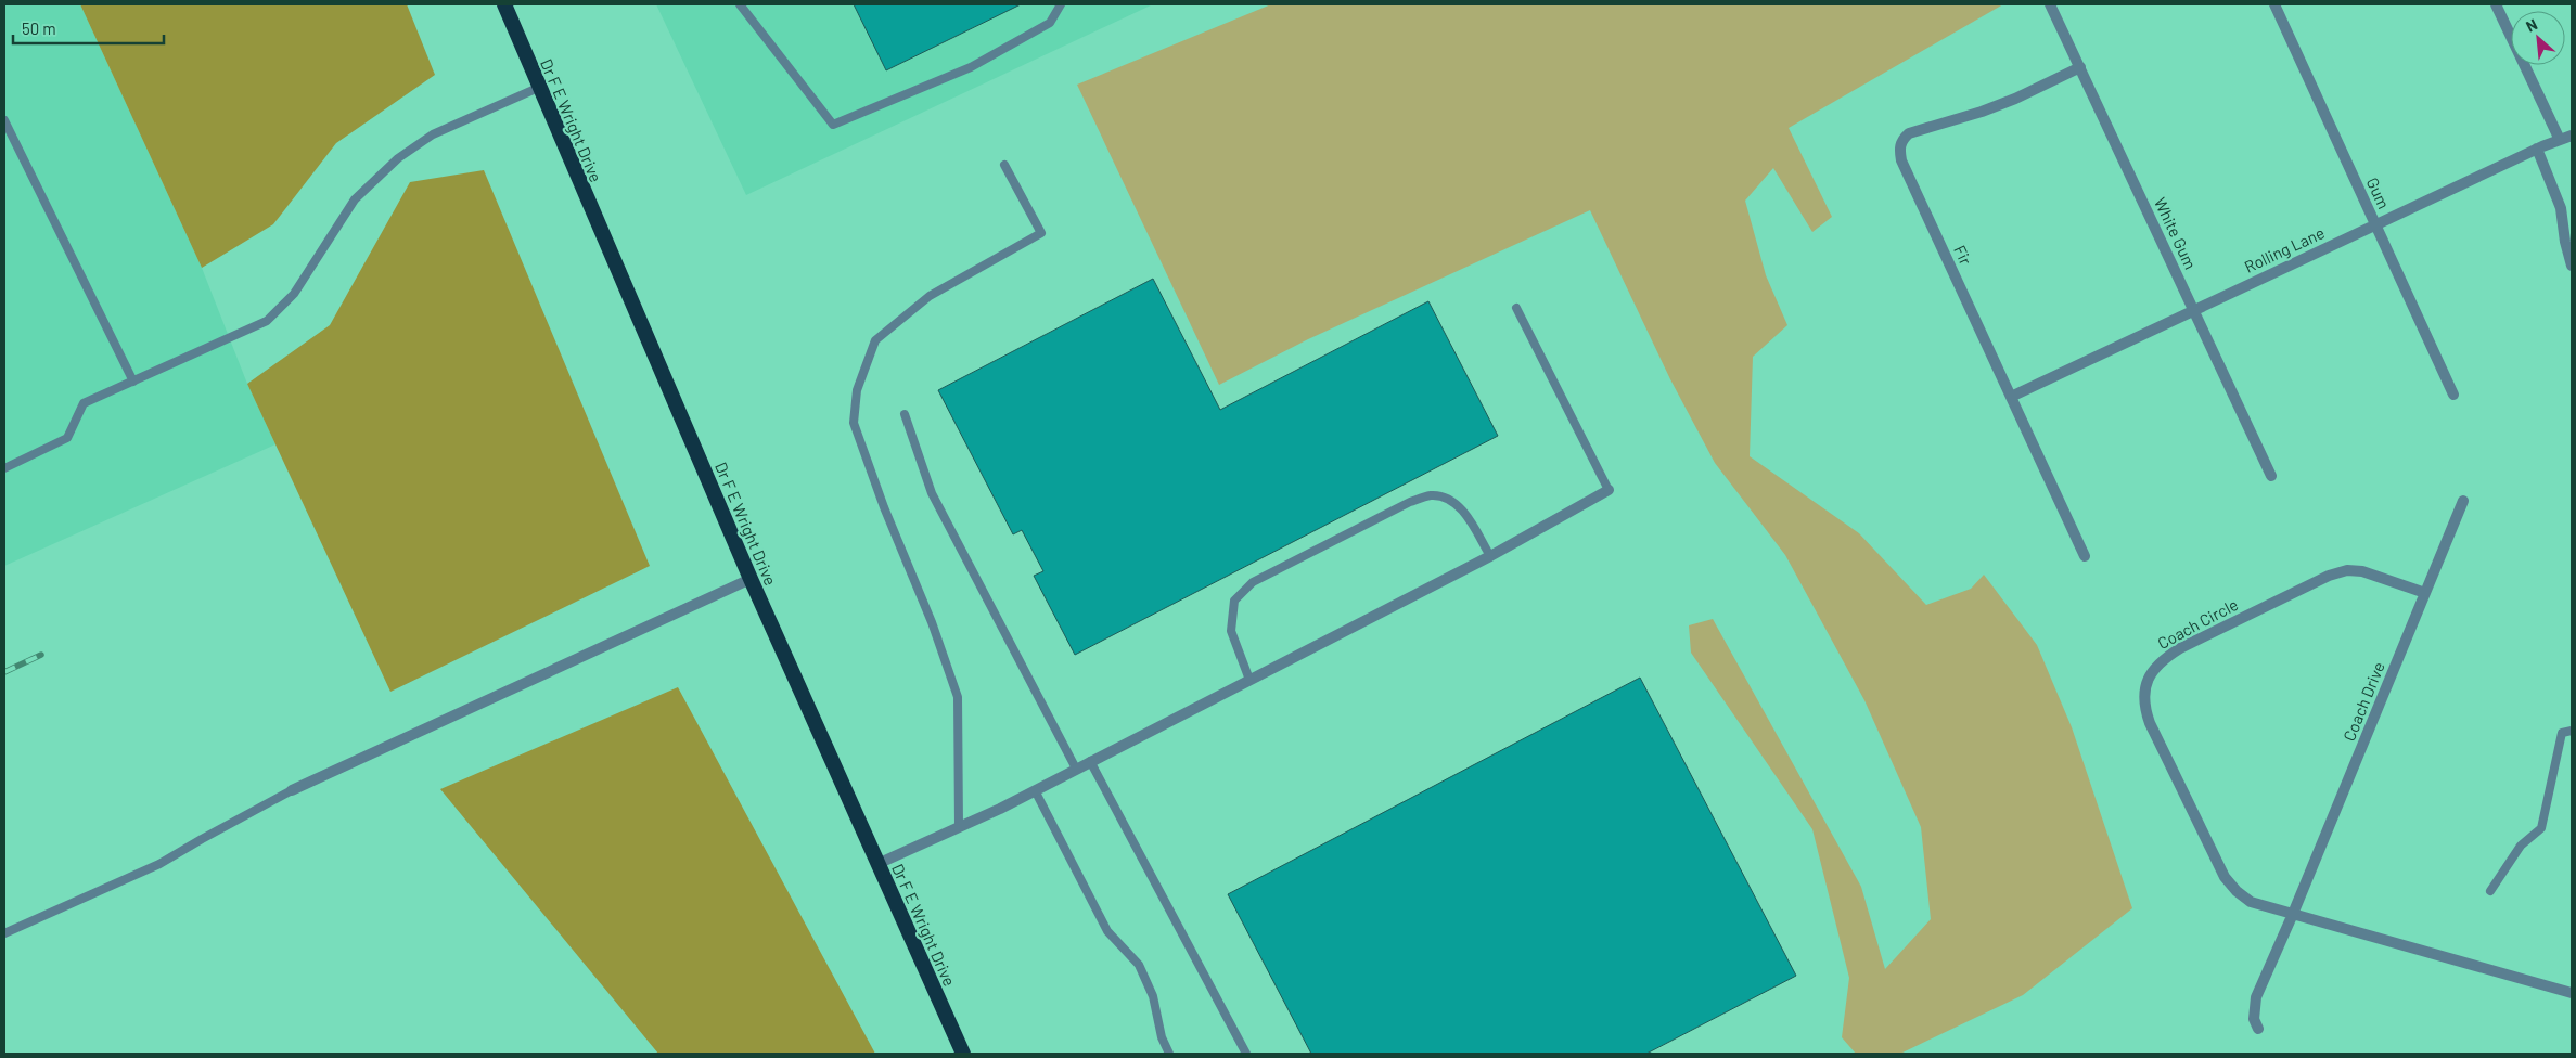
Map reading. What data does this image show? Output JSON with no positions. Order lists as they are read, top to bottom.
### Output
{
  "streets": {
    "highway": ["Dr F E Wright Drive"],
    "street": [
      "Gum",
      "White Gum",
      "Rolling Lane",
      "Fir",
      "Coach Circle",
      "Coach Drive"
    ]
  },
  "crossings": [
    ["Gum", "Rolling Lane"],
    ["White Gum", "Rolling Lane"],
    ["White Gum", "Fir"],
    ["Rolling Lane", "Fir"],
    ["Coach Circle", "Coach Drive"]
  ],
  "scale_bar": "50 m",
  "north": "top left"
}
